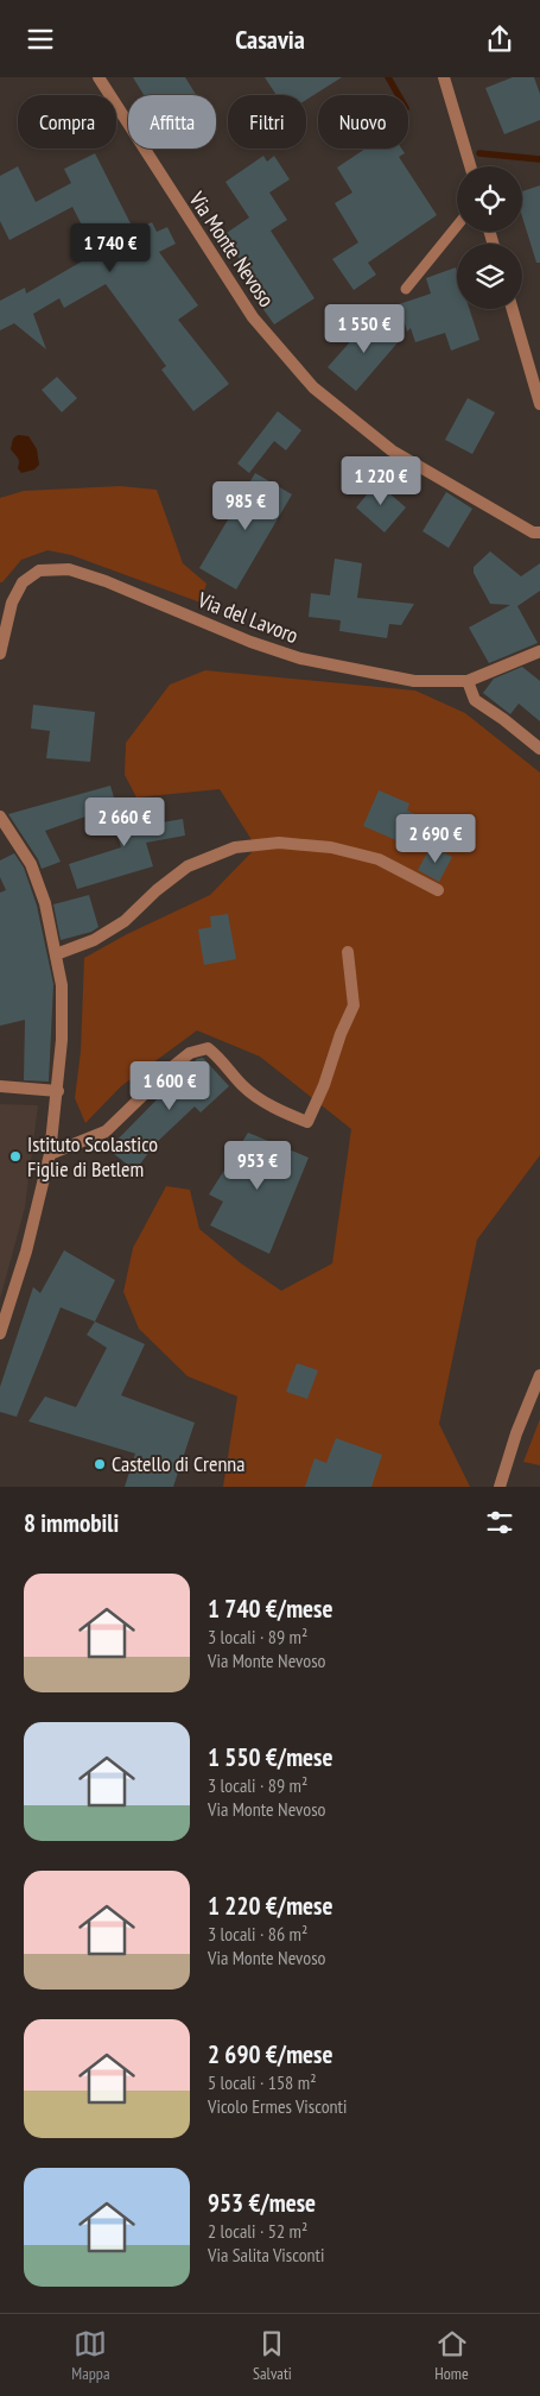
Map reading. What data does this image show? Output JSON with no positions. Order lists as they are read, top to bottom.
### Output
{
  "streets": {
    "street": ["Via Monte Nevoso", "Via del Lavoro"]
  },
  "places": ["Istituto Scolastico Figlie di Betlem", "Castello di Crenna"],
  "page": {
    "header": "Casavia",
    "chip": [
      "Compra",
      "Affitta",
      "Filtri",
      "Nuovo"
    ],
    "price": [
      "1 740 €",
      "1 550 €",
      "1 220 €",
      "985 €",
      "2 660 €",
      "2 690 €",
      "1 600 €",
      "953 €"
    ],
    "heading": "8 immobili",
    "list": [
      {
        "name": "1 740 €/mese",
        "note": "3 locali · 89 m² · Via Monte Nevoso"
      },
      {
        "name": "1 550 €/mese",
        "note": "3 locali · 89 m² · Via Monte Nevoso"
      },
      {
        "name": "1 220 €/mese",
        "note": "3 locali · 86 m² · Via Monte Nevoso"
      },
      {
        "name": "2 690 €/mese",
        "note": "5 locali · 158 m² · Vicolo Ermes Visconti"
      },
      {
        "name": "953 €/mese",
        "note": "2 locali · 52 m² · Via Salita Visconti"
      }
    ],
    "tabs": ["Mappa", "Salvati", "Home"]
  }
}
